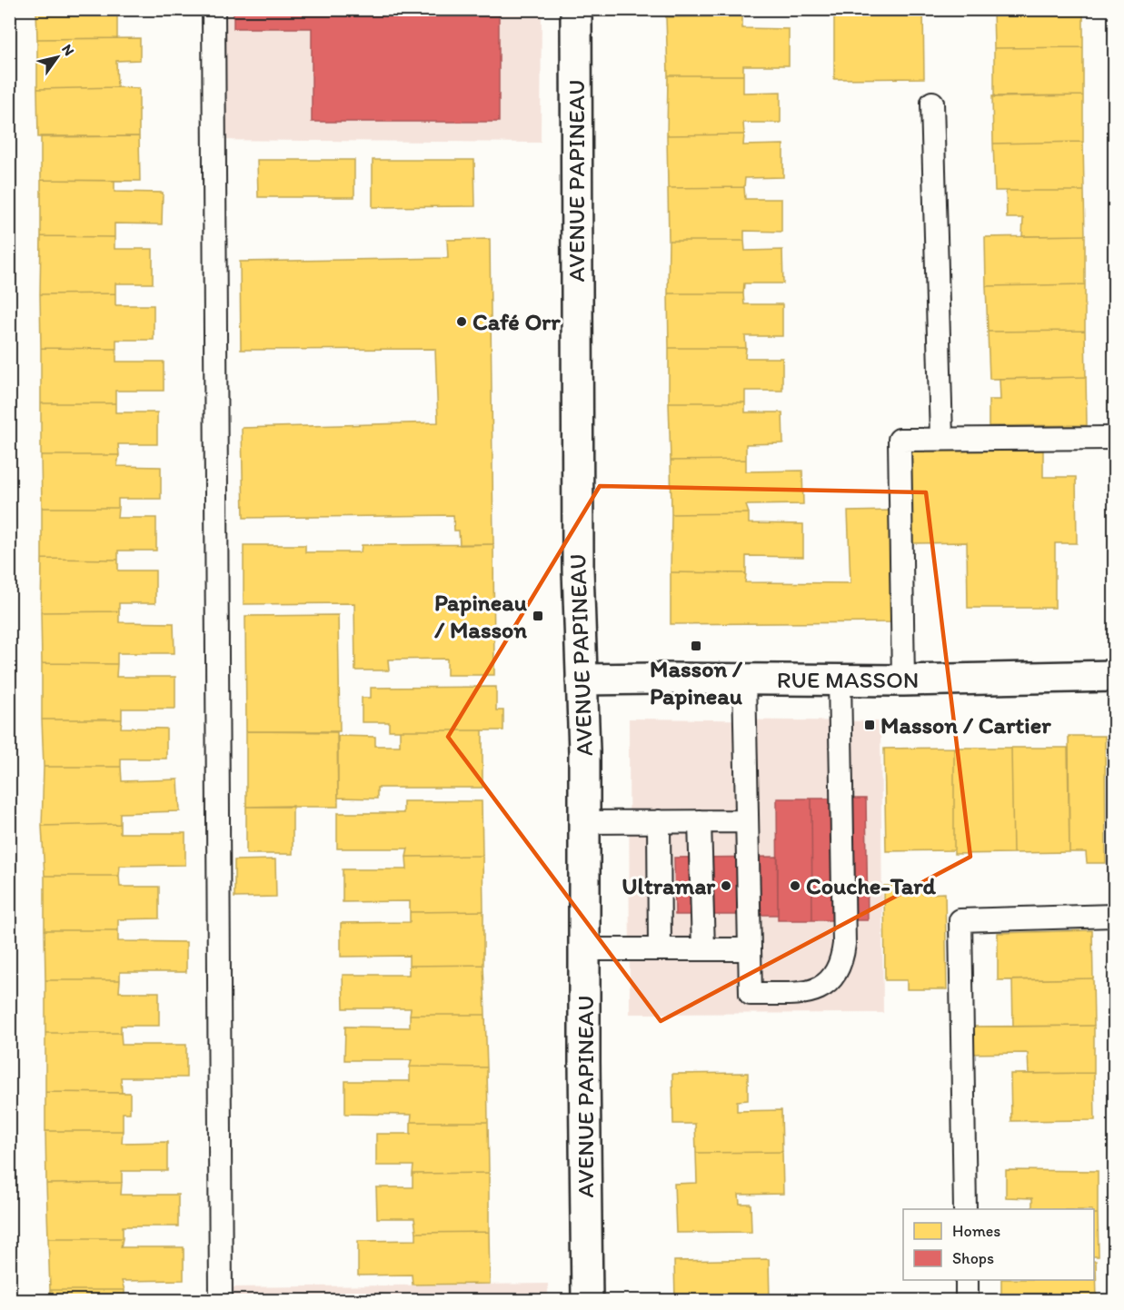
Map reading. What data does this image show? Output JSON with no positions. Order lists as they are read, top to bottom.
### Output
{
  "streets": {
    "main road": ["AVENUE PAPINEAU", "RUE MASSON"]
  },
  "crossings": [
    ["AVENUE PAPINEAU", "RUE MASSON"]
  ],
  "places": {
    "other": ["Café Orr", "Ultramar", "Couche-Tard"],
    "transit": ["Papineau / Masson", "Masson / Papineau", "Masson / Cartier"]
  },
  "legend": ["Homes", "Shops"],
  "north": "top right"
}
